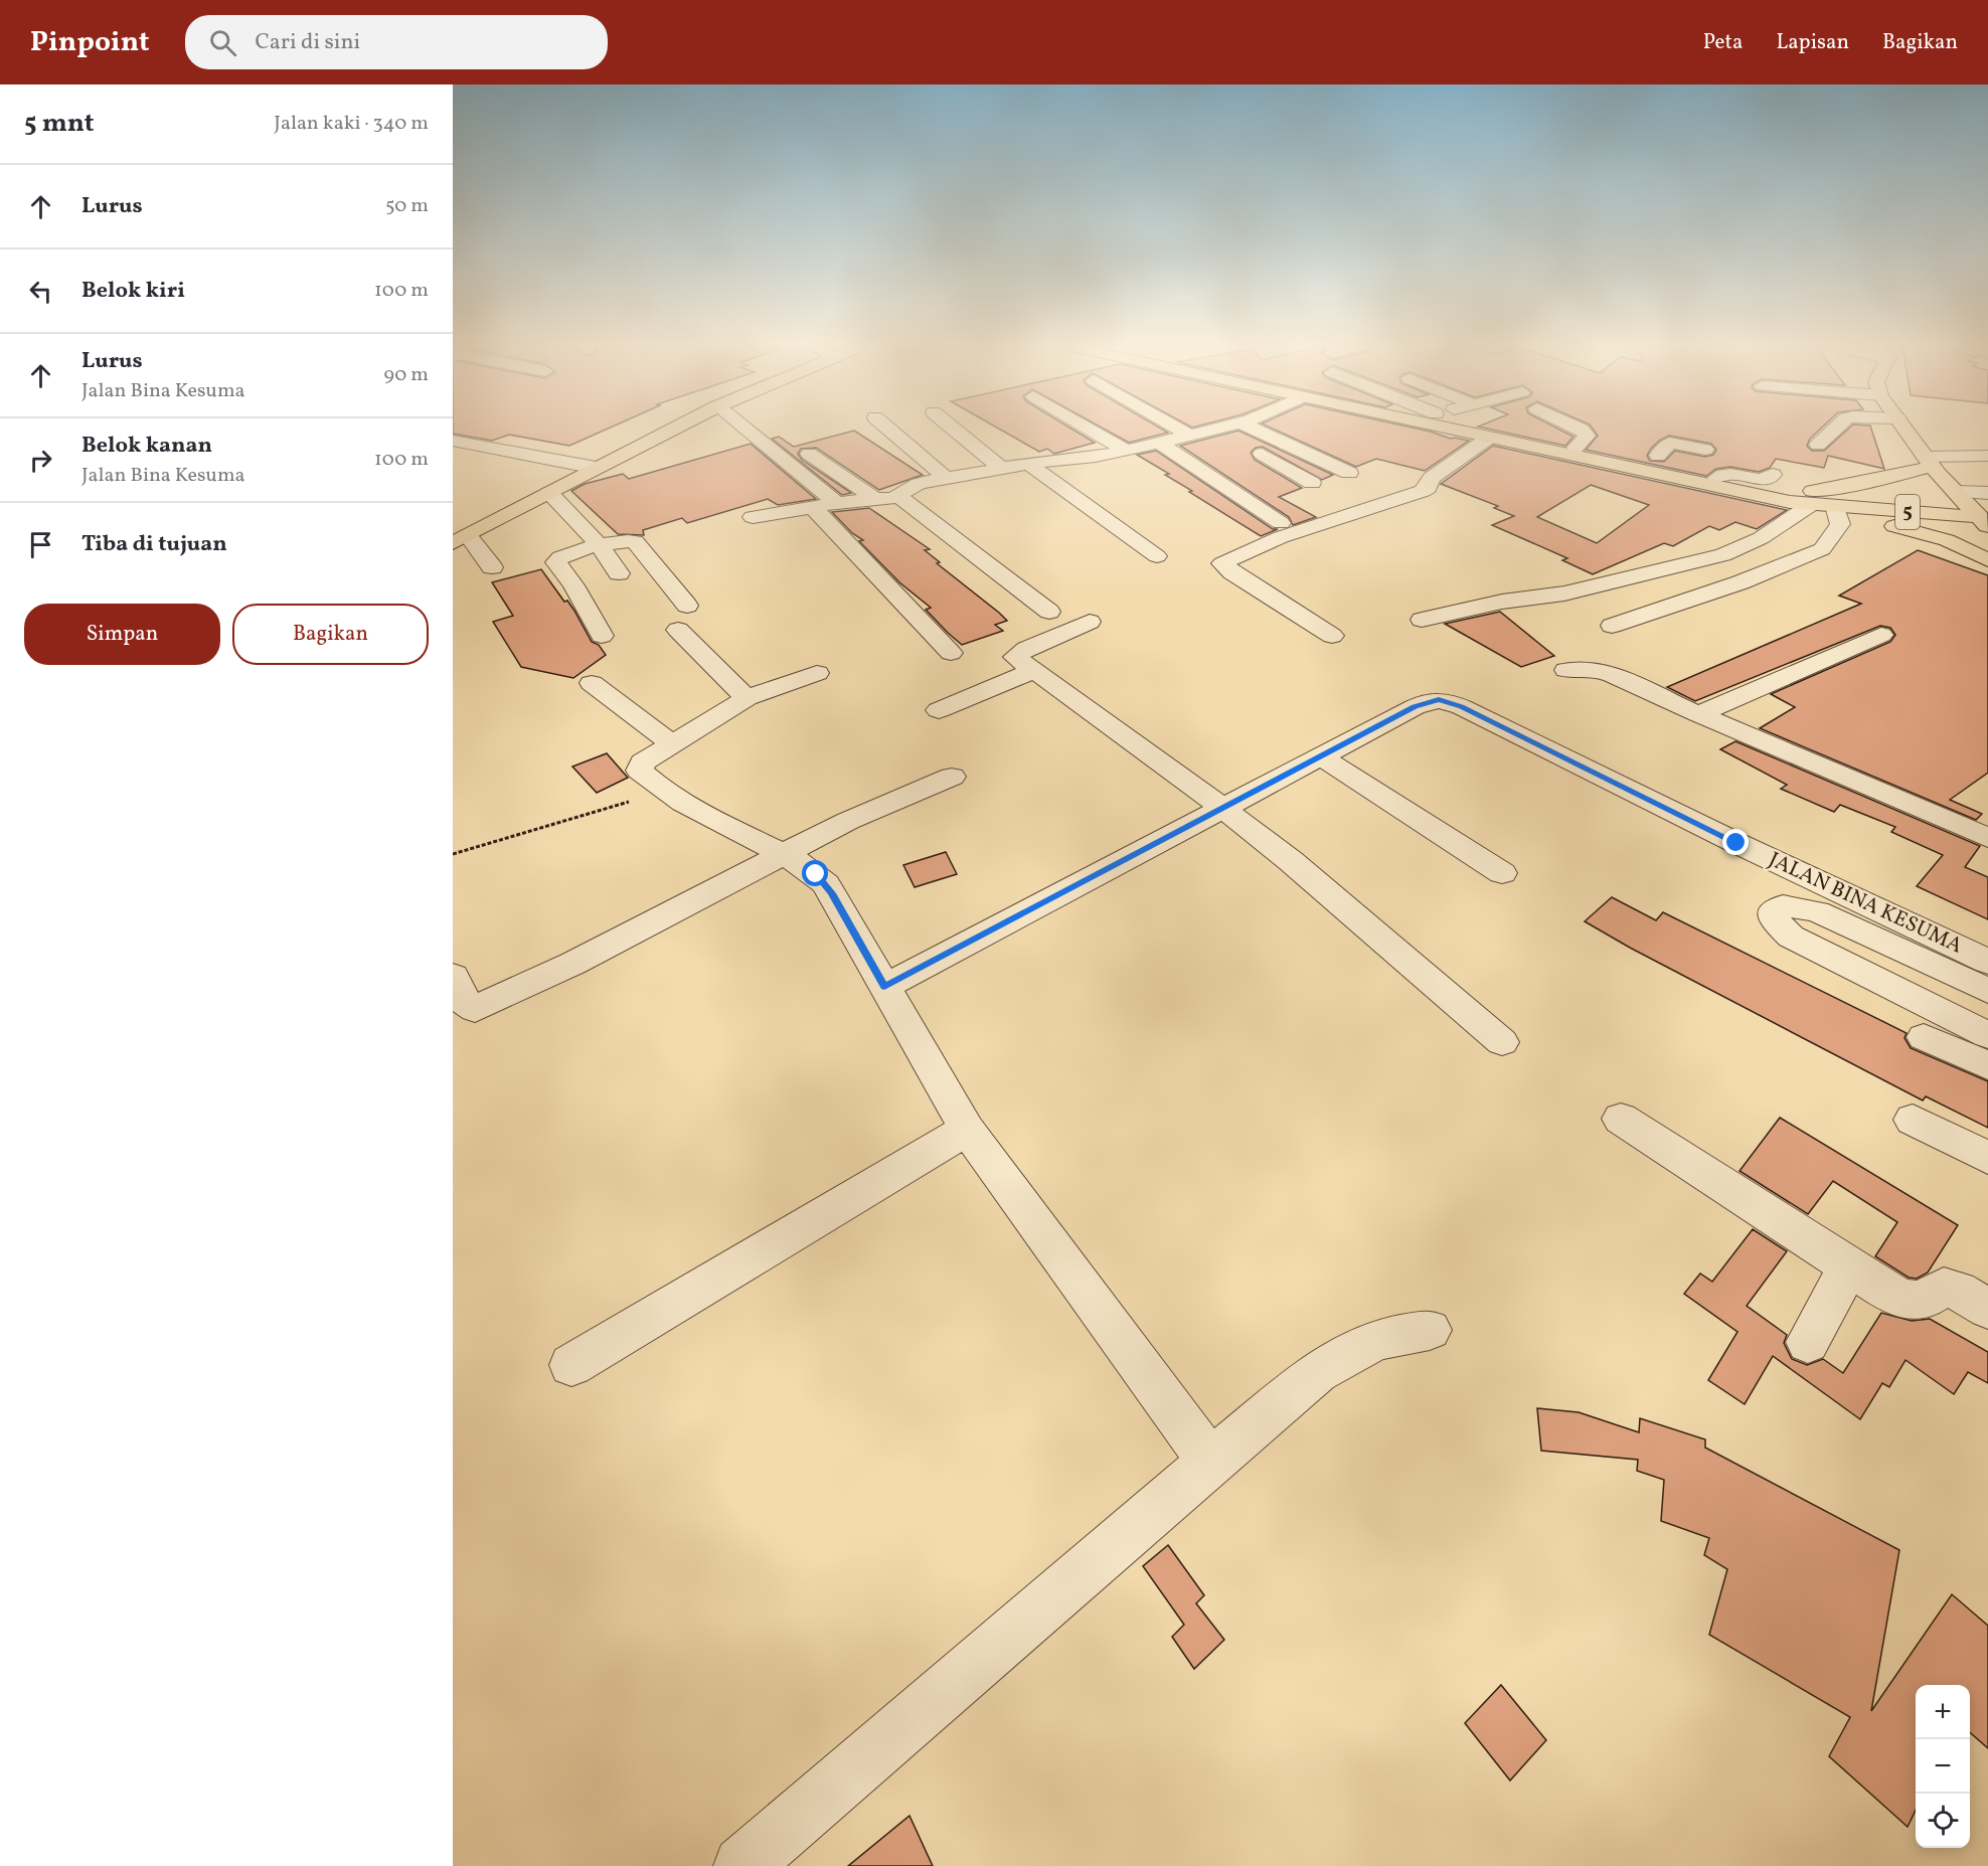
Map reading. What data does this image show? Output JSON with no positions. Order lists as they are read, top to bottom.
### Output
{
  "streets": {
    "highway": ["5"],
    "street": ["JALAN BINA KESUMA"]
  },
  "page": {
    "header": "Pinpoint",
    "search": "Cari di sini",
    "nav": ["Peta", "Lapisan", "Bagikan"],
    "heading": ["5 mnt", "Jalan kaki · 340 m"],
    "list": [
      ["Lurus", "50 m"],
      ["Belok kiri", "100 m"],
      ["Lurus", "Jalan Bina Kesuma", "90 m"],
      ["Belok kanan", "Jalan Bina Kesuma", "100 m"],
      "Tiba di tujuan"
    ],
    "buttons": ["Simpan", "Bagikan"],
    "map_buttons": ["+", "−"]
  }
}
